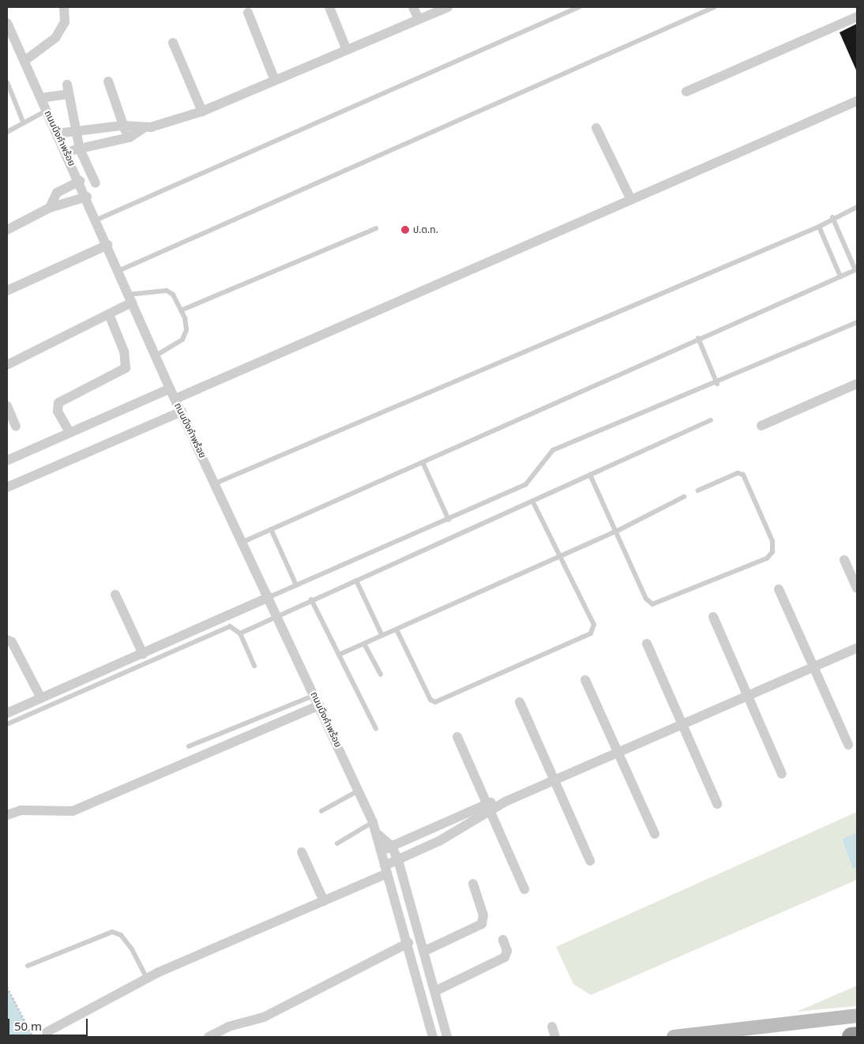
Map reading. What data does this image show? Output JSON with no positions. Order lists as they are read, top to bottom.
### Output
{
  "streets": {
    "street": ["ถนนบึงคำพร้อย"]
  },
  "places": ["ป.ต.ท."],
  "scale_bar": "50 m"
}
